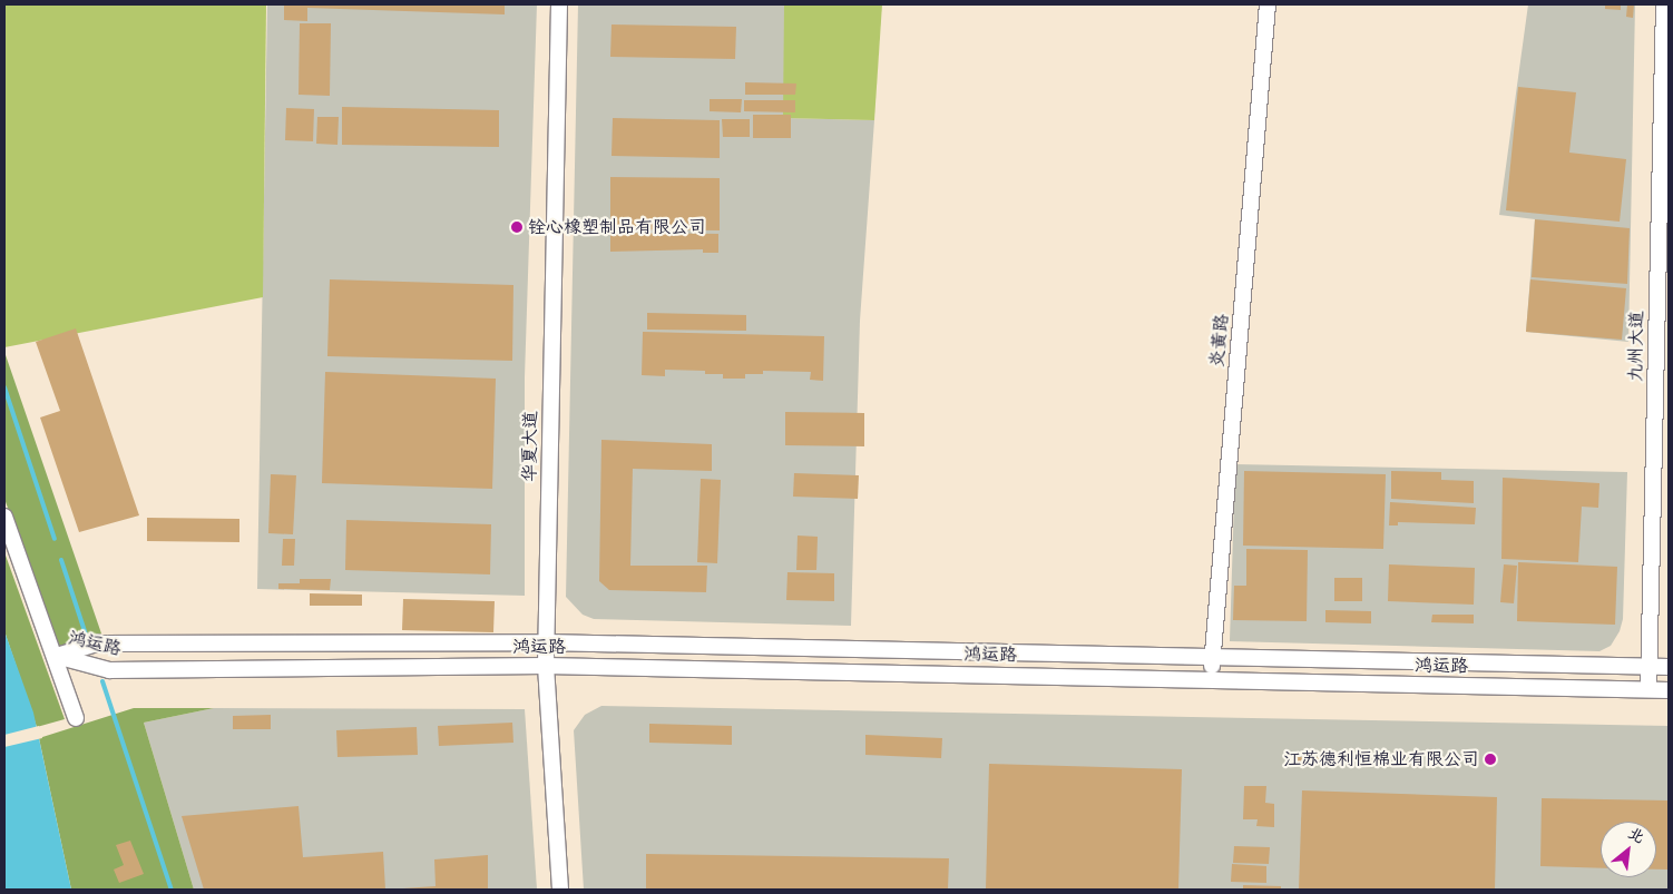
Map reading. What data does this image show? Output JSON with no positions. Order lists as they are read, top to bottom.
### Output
{
  "streets": {
    "street": [
      "炎黄路",
      "九州大道",
      "华夏大道",
      "鸿运路"
    ]
  },
  "crossings": [
    ["炎黄路", "鸿运路"],
    ["九州大道", "鸿运路"],
    ["华夏大道", "鸿运路"]
  ],
  "places": ["铨心橡塑制品有限公司", "江苏德利恒棉业有限公司"],
  "north": "top right"
}
